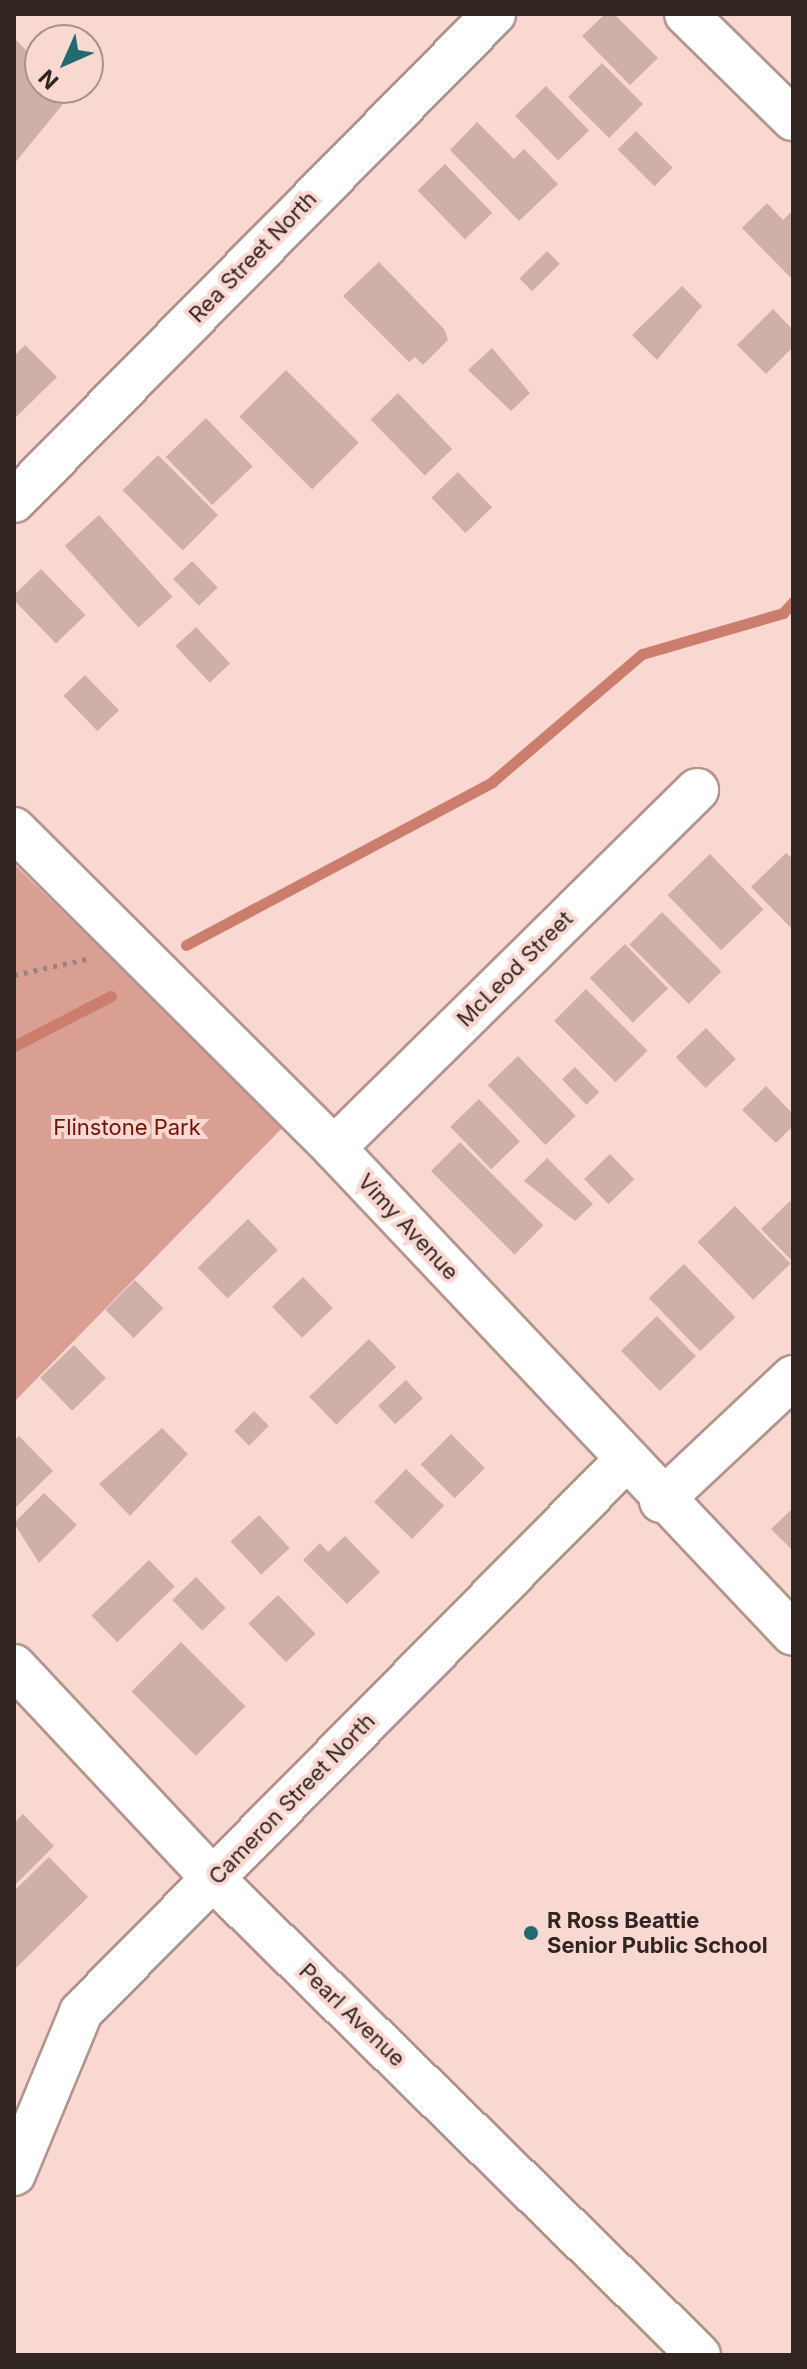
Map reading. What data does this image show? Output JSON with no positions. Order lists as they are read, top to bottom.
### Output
{
  "streets": {
    "street": [
      "Rea Street North",
      "McLeod Street",
      "Vimy Avenue",
      "Cameron Street North",
      "Pearl Avenue"
    ]
  },
  "crossings": [
    ["McLeod Street", "Vimy Avenue"],
    ["Vimy Avenue", "Cameron Street North"],
    ["Cameron Street North", "Pearl Avenue"]
  ],
  "parks": ["Flinstone Park"],
  "places": ["R Ross Beattie Senior Public School"],
  "north": "bottom left"
}
